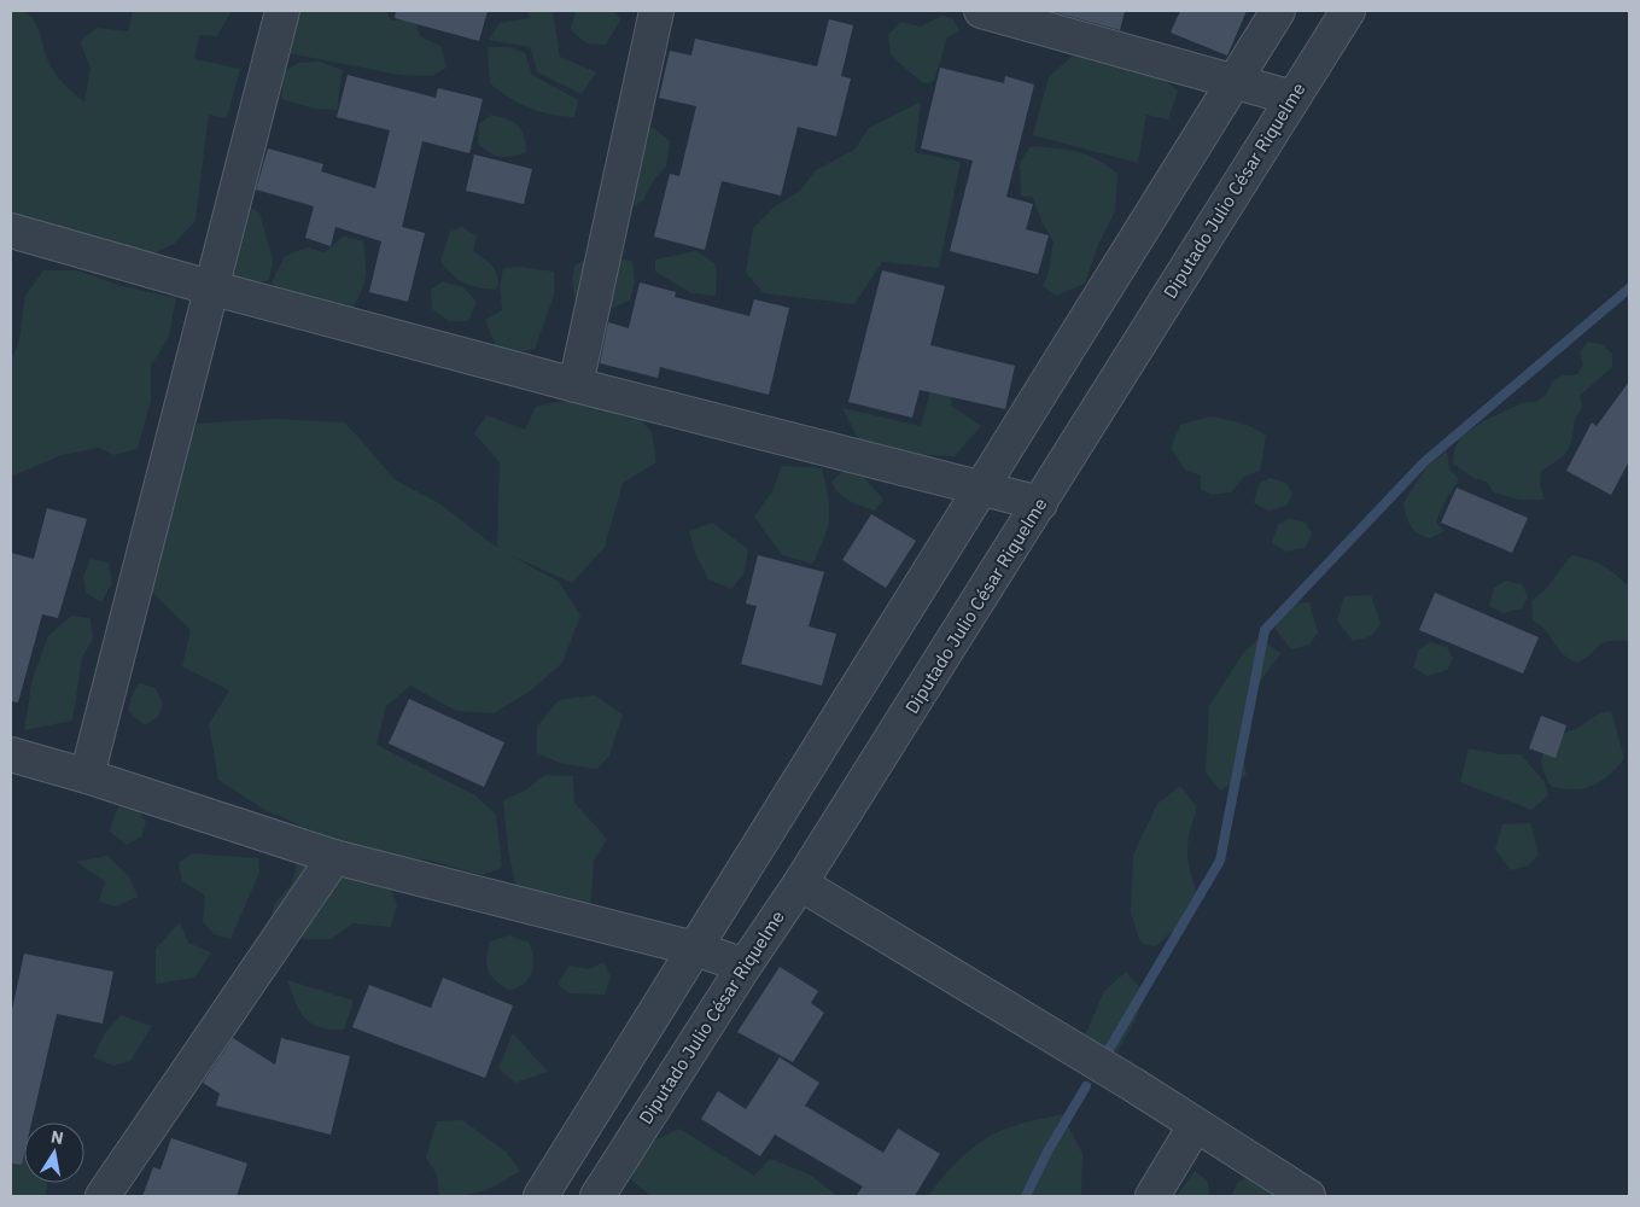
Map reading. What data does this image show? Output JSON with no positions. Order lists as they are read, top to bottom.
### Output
{
  "streets": {
    "street": ["Diputado Julio César Riquelme"]
  },
  "north": "top"
}
